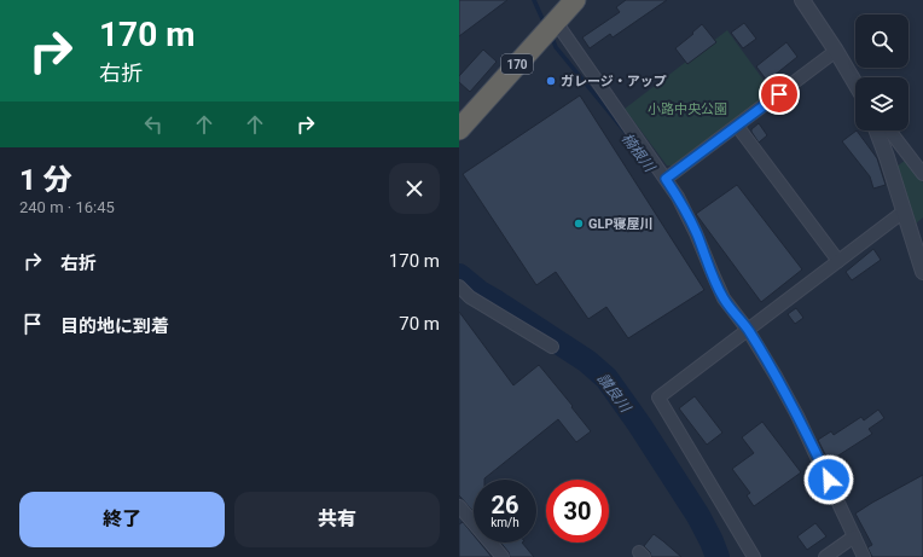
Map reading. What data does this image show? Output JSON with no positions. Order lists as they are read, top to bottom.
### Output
{
  "streets": {
    "highway": ["170"]
  },
  "water": ["楠根川", "讃良川"],
  "parks": ["小路中央公園"],
  "places": ["ガレージ・アップ", "GLP寝屋川"],
  "page": {
    "turn": ["170 m", "右折"],
    "heading": ["1 分", "240 m · 16:45"],
    "list": [
      {
        "name": "右折",
        "value": "170 m"
      },
      {
        "name": "目的地に到着",
        "value": "70 m"
      }
    ],
    "speed": "26 km/h",
    "limit": "30",
    "buttons": ["終了", "共有"]
  }
}
